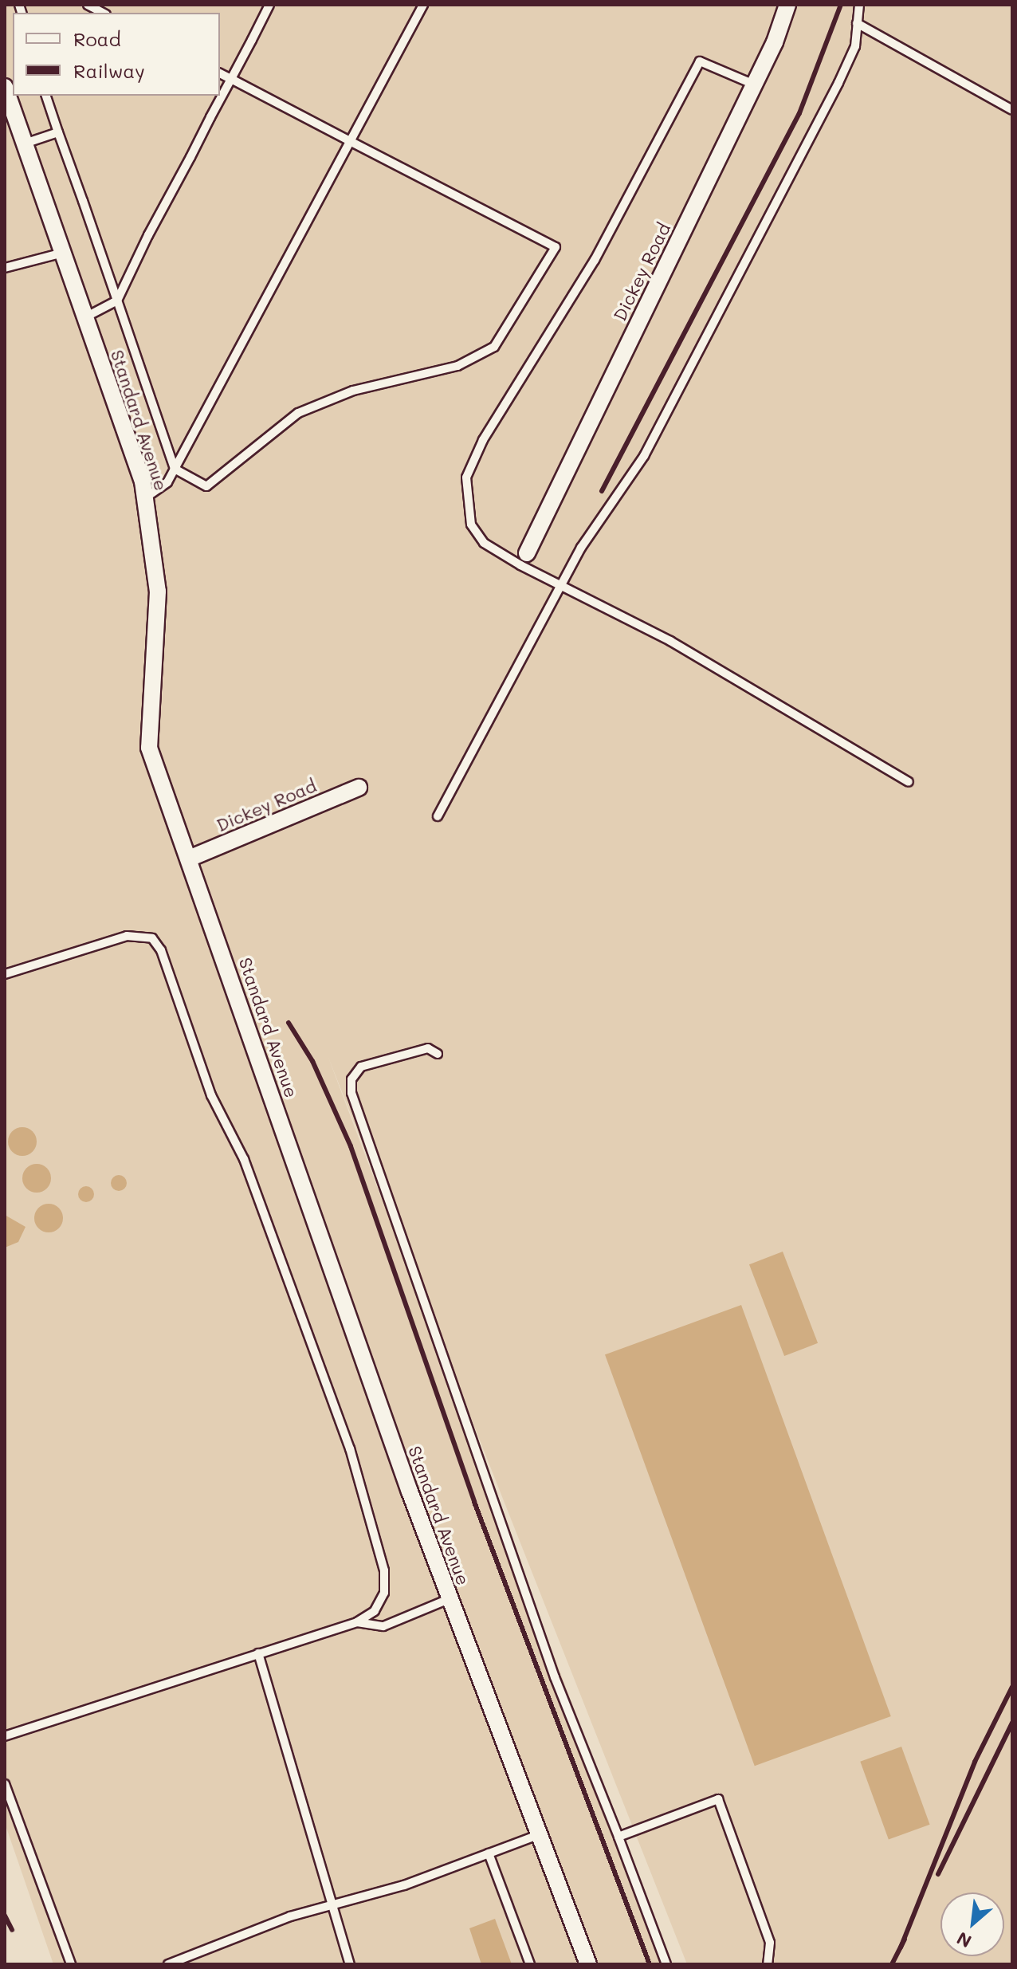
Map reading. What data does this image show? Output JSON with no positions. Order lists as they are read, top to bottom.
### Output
{
  "streets": {
    "street": ["Dickey Road", "Standard Avenue"]
  },
  "crossings": [
    ["Dickey Road", "Standard Avenue"]
  ],
  "legend": ["Road", "Railway"],
  "north": "bottom left"
}
